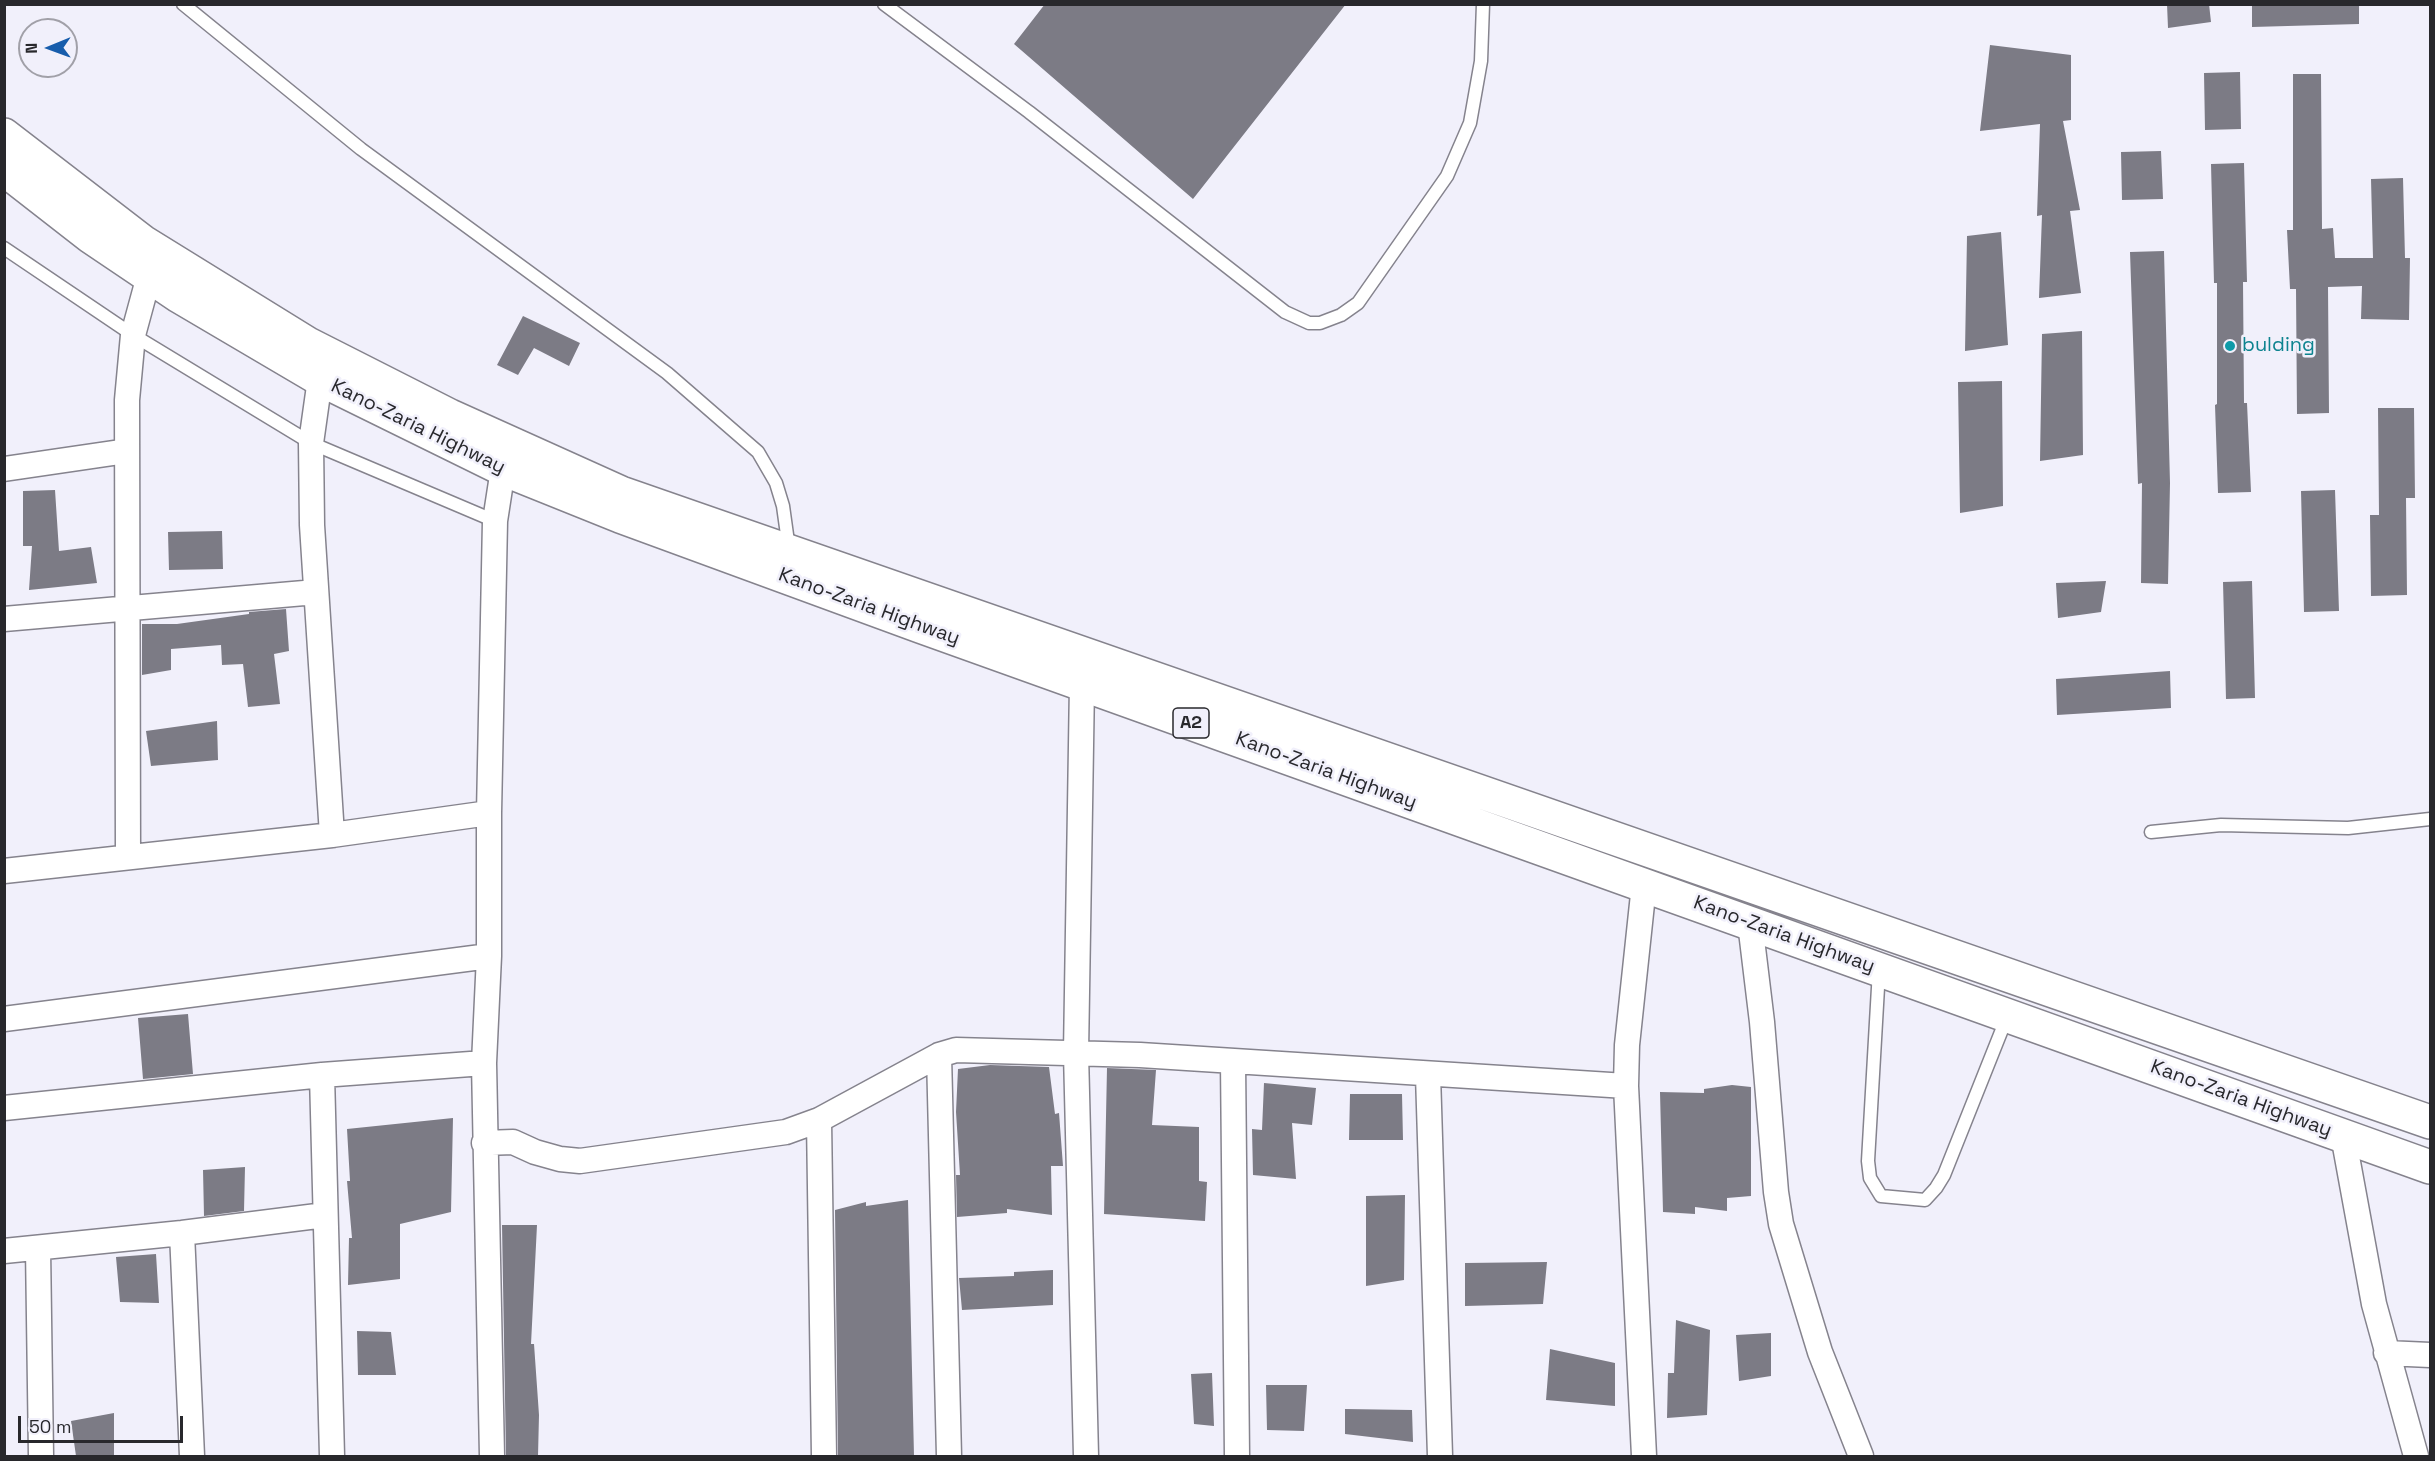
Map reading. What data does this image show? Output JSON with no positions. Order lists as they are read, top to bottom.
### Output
{
  "streets": {
    "highway": ["Kano-Zaria Highway", "A2"]
  },
  "places": ["bulding"],
  "scale_bar": "50 m",
  "north": "left"
}
